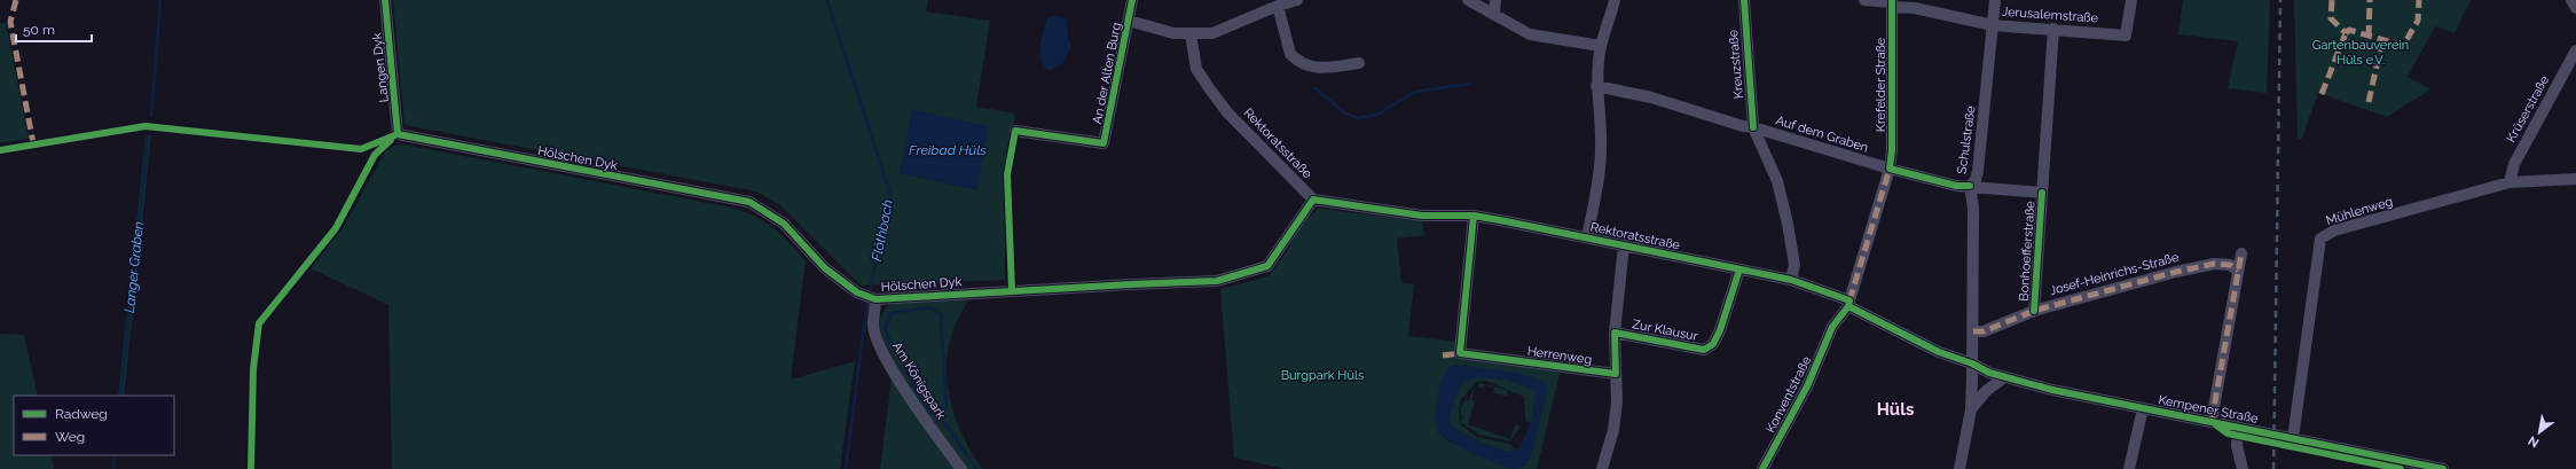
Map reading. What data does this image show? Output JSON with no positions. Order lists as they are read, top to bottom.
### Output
{
  "streets": {
    "street": [
      "Jerusalemstraße",
      "Kreuzstraße",
      "Langen Dyk",
      "An der Alten Burg",
      "Krefelder Straße",
      "Krüserstraße",
      "Auf dem Graben",
      "Schulstraße",
      "Rektoratsstraße",
      "Hölschen Dyk",
      "Mühlenweg",
      "Bonhoefferstraße",
      "Josef-Heinrichs-Straße",
      "Zur Klausur",
      "Herrenweg",
      "Am Königspark",
      "Konventstraße",
      "Kempener Straße"
    ]
  },
  "crossings": [
    ["Jerusalemstraße", "Krefelder Straße"],
    ["Jerusalemstraße", "Schulstraße"],
    ["Jerusalemstraße", "Bonhoefferstraße"],
    ["Kreuzstraße", "Auf dem Graben"],
    ["Kreuzstraße", "Rektoratsstraße"],
    ["Langen Dyk", "Hölschen Dyk"],
    ["Krefelder Straße", "Auf dem Graben"],
    ["Krefelder Straße", "Rektoratsstraße"],
    ["Krefelder Straße", "Konventstraße"],
    ["Krefelder Straße", "Kempener Straße"],
    ["Krüserstraße", "Mühlenweg"],
    ["Auf dem Graben", "Schulstraße"],
    ["Auf dem Graben", "Bonhoefferstraße"],
    ["Schulstraße", "Josef-Heinrichs-Straße"],
    ["Schulstraße", "Kempener Straße"],
    ["Rektoratsstraße", "Hölschen Dyk"],
    ["Rektoratsstraße", "Zur Klausur"],
    ["Rektoratsstraße", "Herrenweg"],
    ["Rektoratsstraße", "Konventstraße"],
    ["Rektoratsstraße", "Kempener Straße"],
    ["Hölschen Dyk", "Am Königspark"],
    ["Mühlenweg", "Kempener Straße"],
    ["Bonhoefferstraße", "Josef-Heinrichs-Straße"],
    ["Konventstraße", "Kempener Straße"]
  ],
  "districts": ["Hüls"],
  "water": ["Freibad Hüls", "Flöthbach", "Langer Graben"],
  "parks": ["Gartenbauverein Hüls e.V.", "Burgpark Hüls"],
  "legend": ["Radweg", "Weg"],
  "scale_bar": "50 m",
  "north": "bottom left"
}
